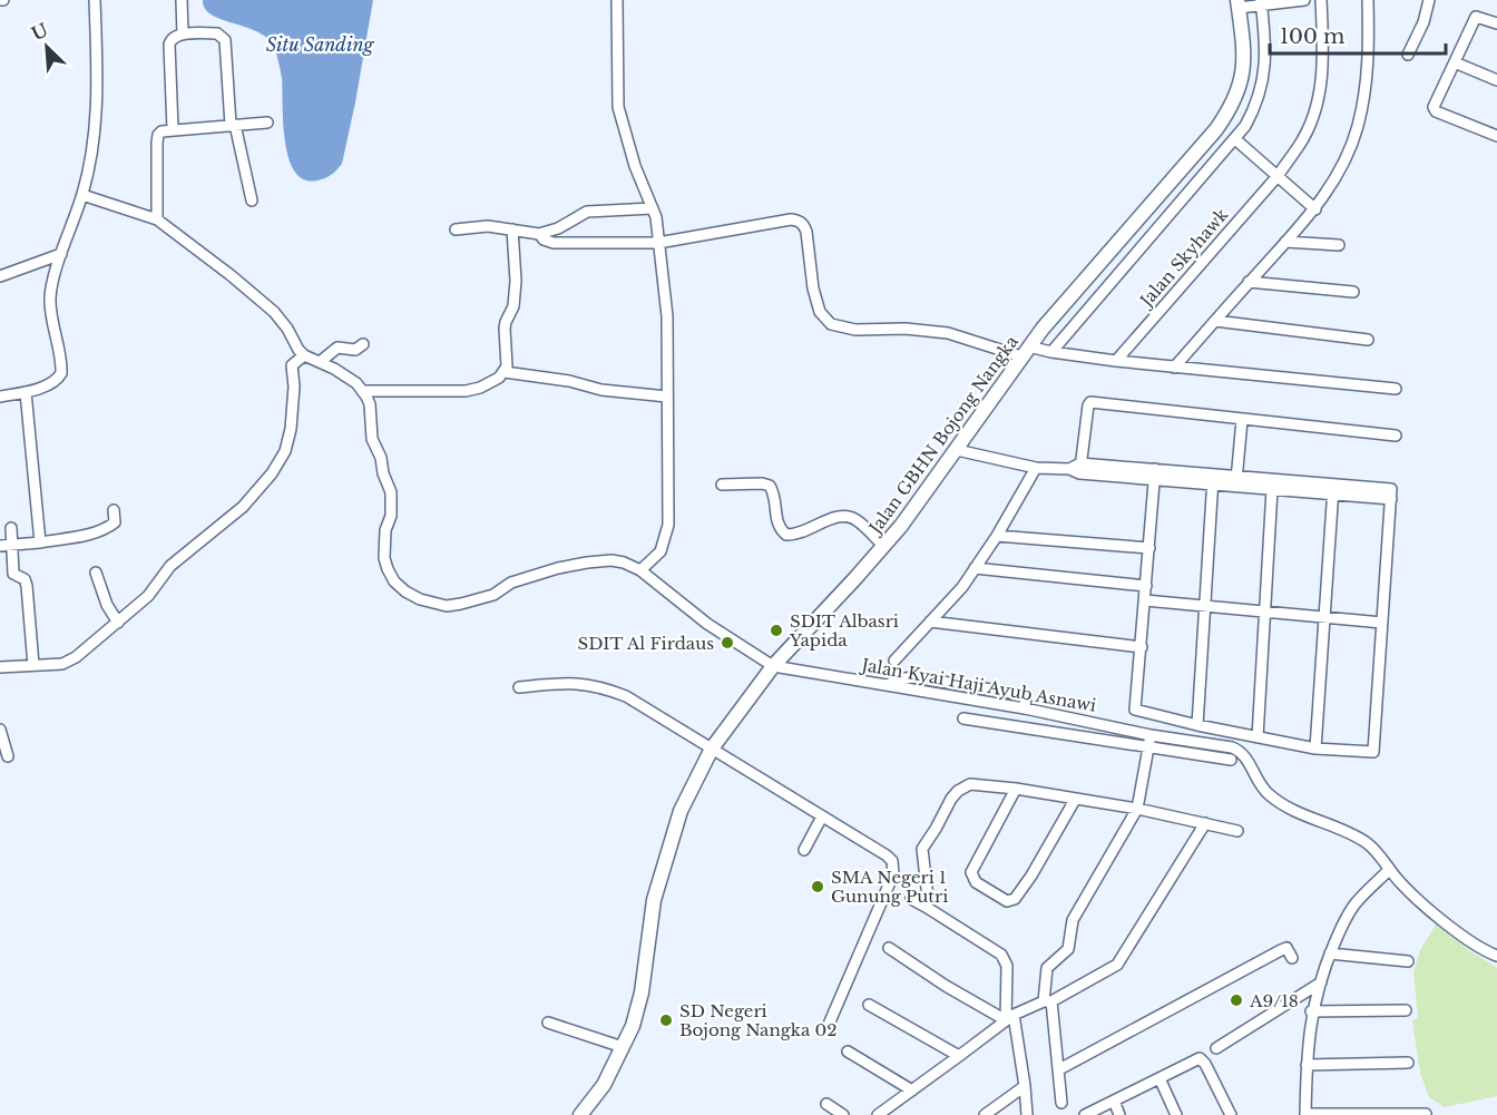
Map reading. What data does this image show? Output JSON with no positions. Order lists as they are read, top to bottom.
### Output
{
  "streets": {
    "street": ["Jalan Skyhawk", "Jalan GBHN Bojong Nangka", "Jalan Kyai Haji Ayub Asnawi"]
  },
  "crossings": [
    ["Jalan GBHN Bojong Nangka", "Jalan Kyai Haji Ayub Asnawi"]
  ],
  "water": ["Situ Sanding"],
  "places": [
    "SDIT Albasri Yapida",
    "SDIT Al Firdaus",
    "SMA Negeri 1 Gunung Putri",
    "A9/18",
    "SD Negeri Bojong Nangka 02"
  ],
  "scale_bar": "100 m",
  "north": "top left"
}
